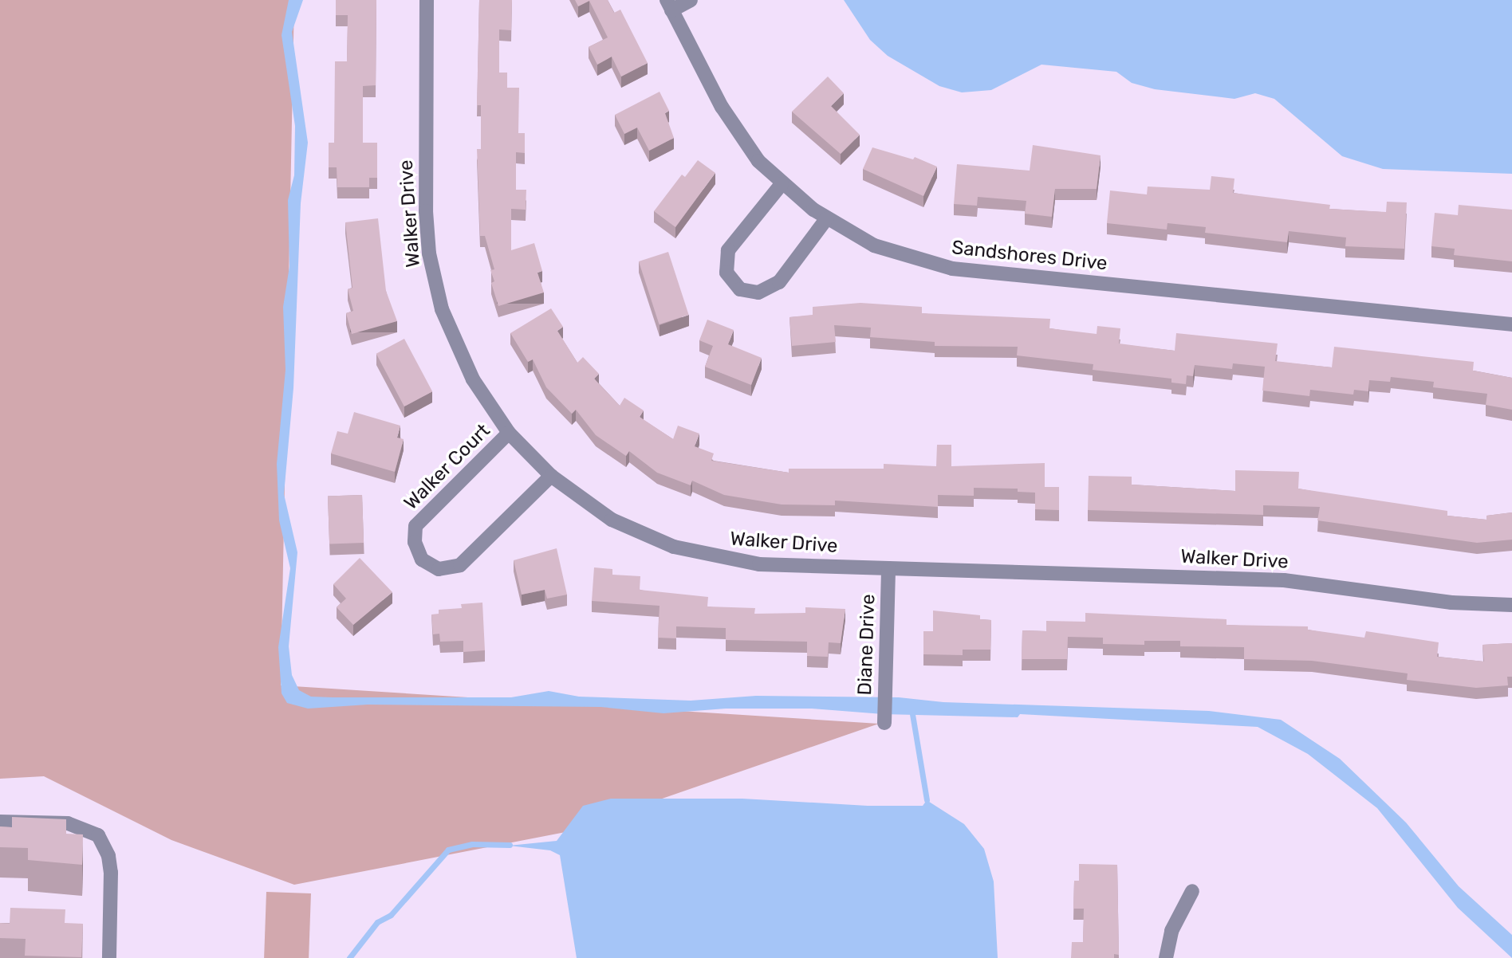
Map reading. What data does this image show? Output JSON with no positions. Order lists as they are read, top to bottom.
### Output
{
  "streets": {
    "street": [
      "Walker Drive",
      "Sandshores Drive",
      "Walker Court",
      "Diane Drive"
    ]
  },
  "crossings": [
    ["Walker Drive", "Walker Court"],
    ["Walker Drive", "Diane Drive"]
  ]
}
